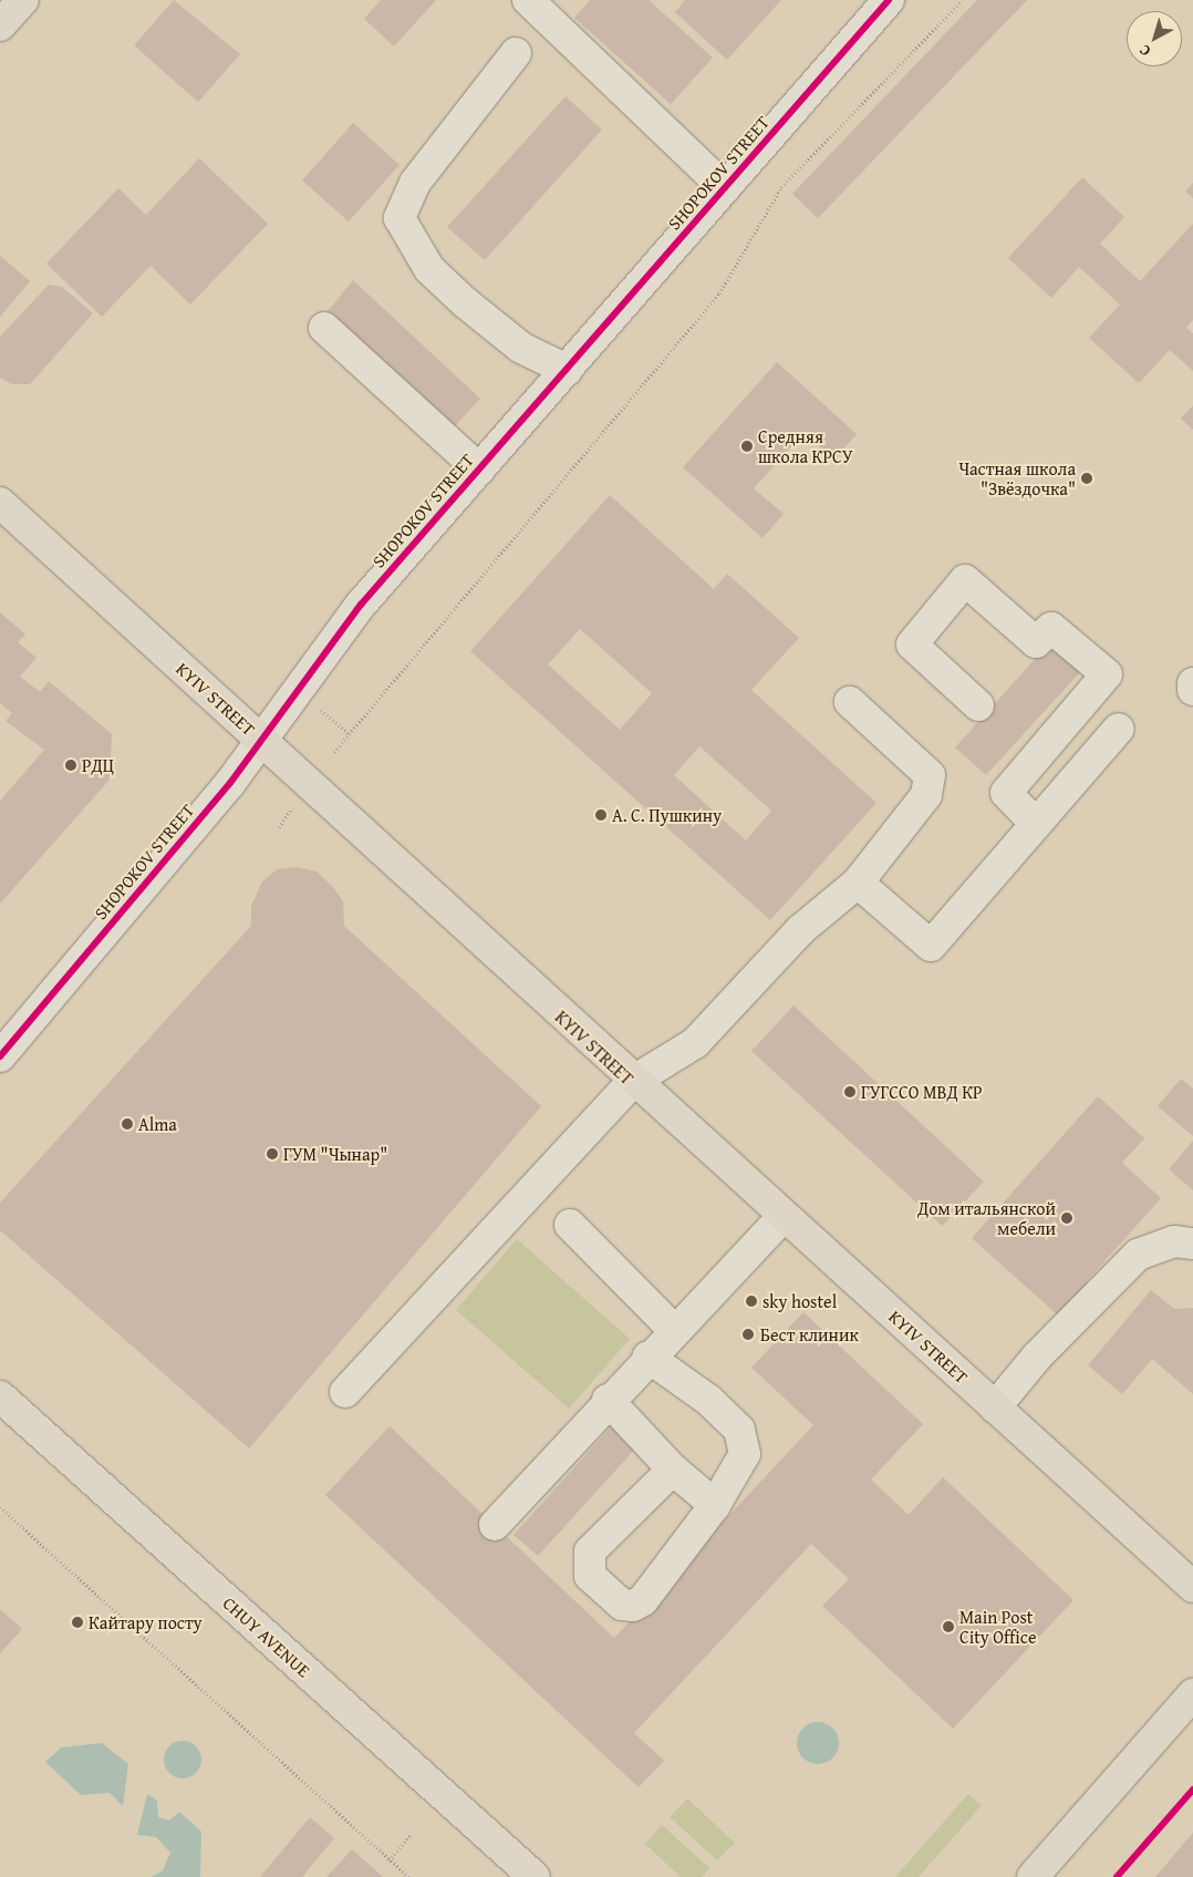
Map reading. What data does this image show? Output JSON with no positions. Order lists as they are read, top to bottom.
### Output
{
  "streets": {
    "main road": ["KYIV STREET", "CHUY AVENUE"],
    "street": ["SHOPOKOV STREET"]
  },
  "crossings": [
    ["SHOPOKOV STREET", "KYIV STREET"]
  ],
  "places": [
    "Средняя школа КРСУ",
    "Частная школа \"Звёздочка\"",
    "РДЦ",
    "А. С. Пушкину",
    "ГУГССО МВД КР",
    "Alma",
    "ГУМ \"Чынар\"",
    "Дом итальянской мебели",
    "sky hostel",
    "Бест клиник",
    "Кайтару посту",
    "Main Post City Office"
  ],
  "north": "bottom left"
}
